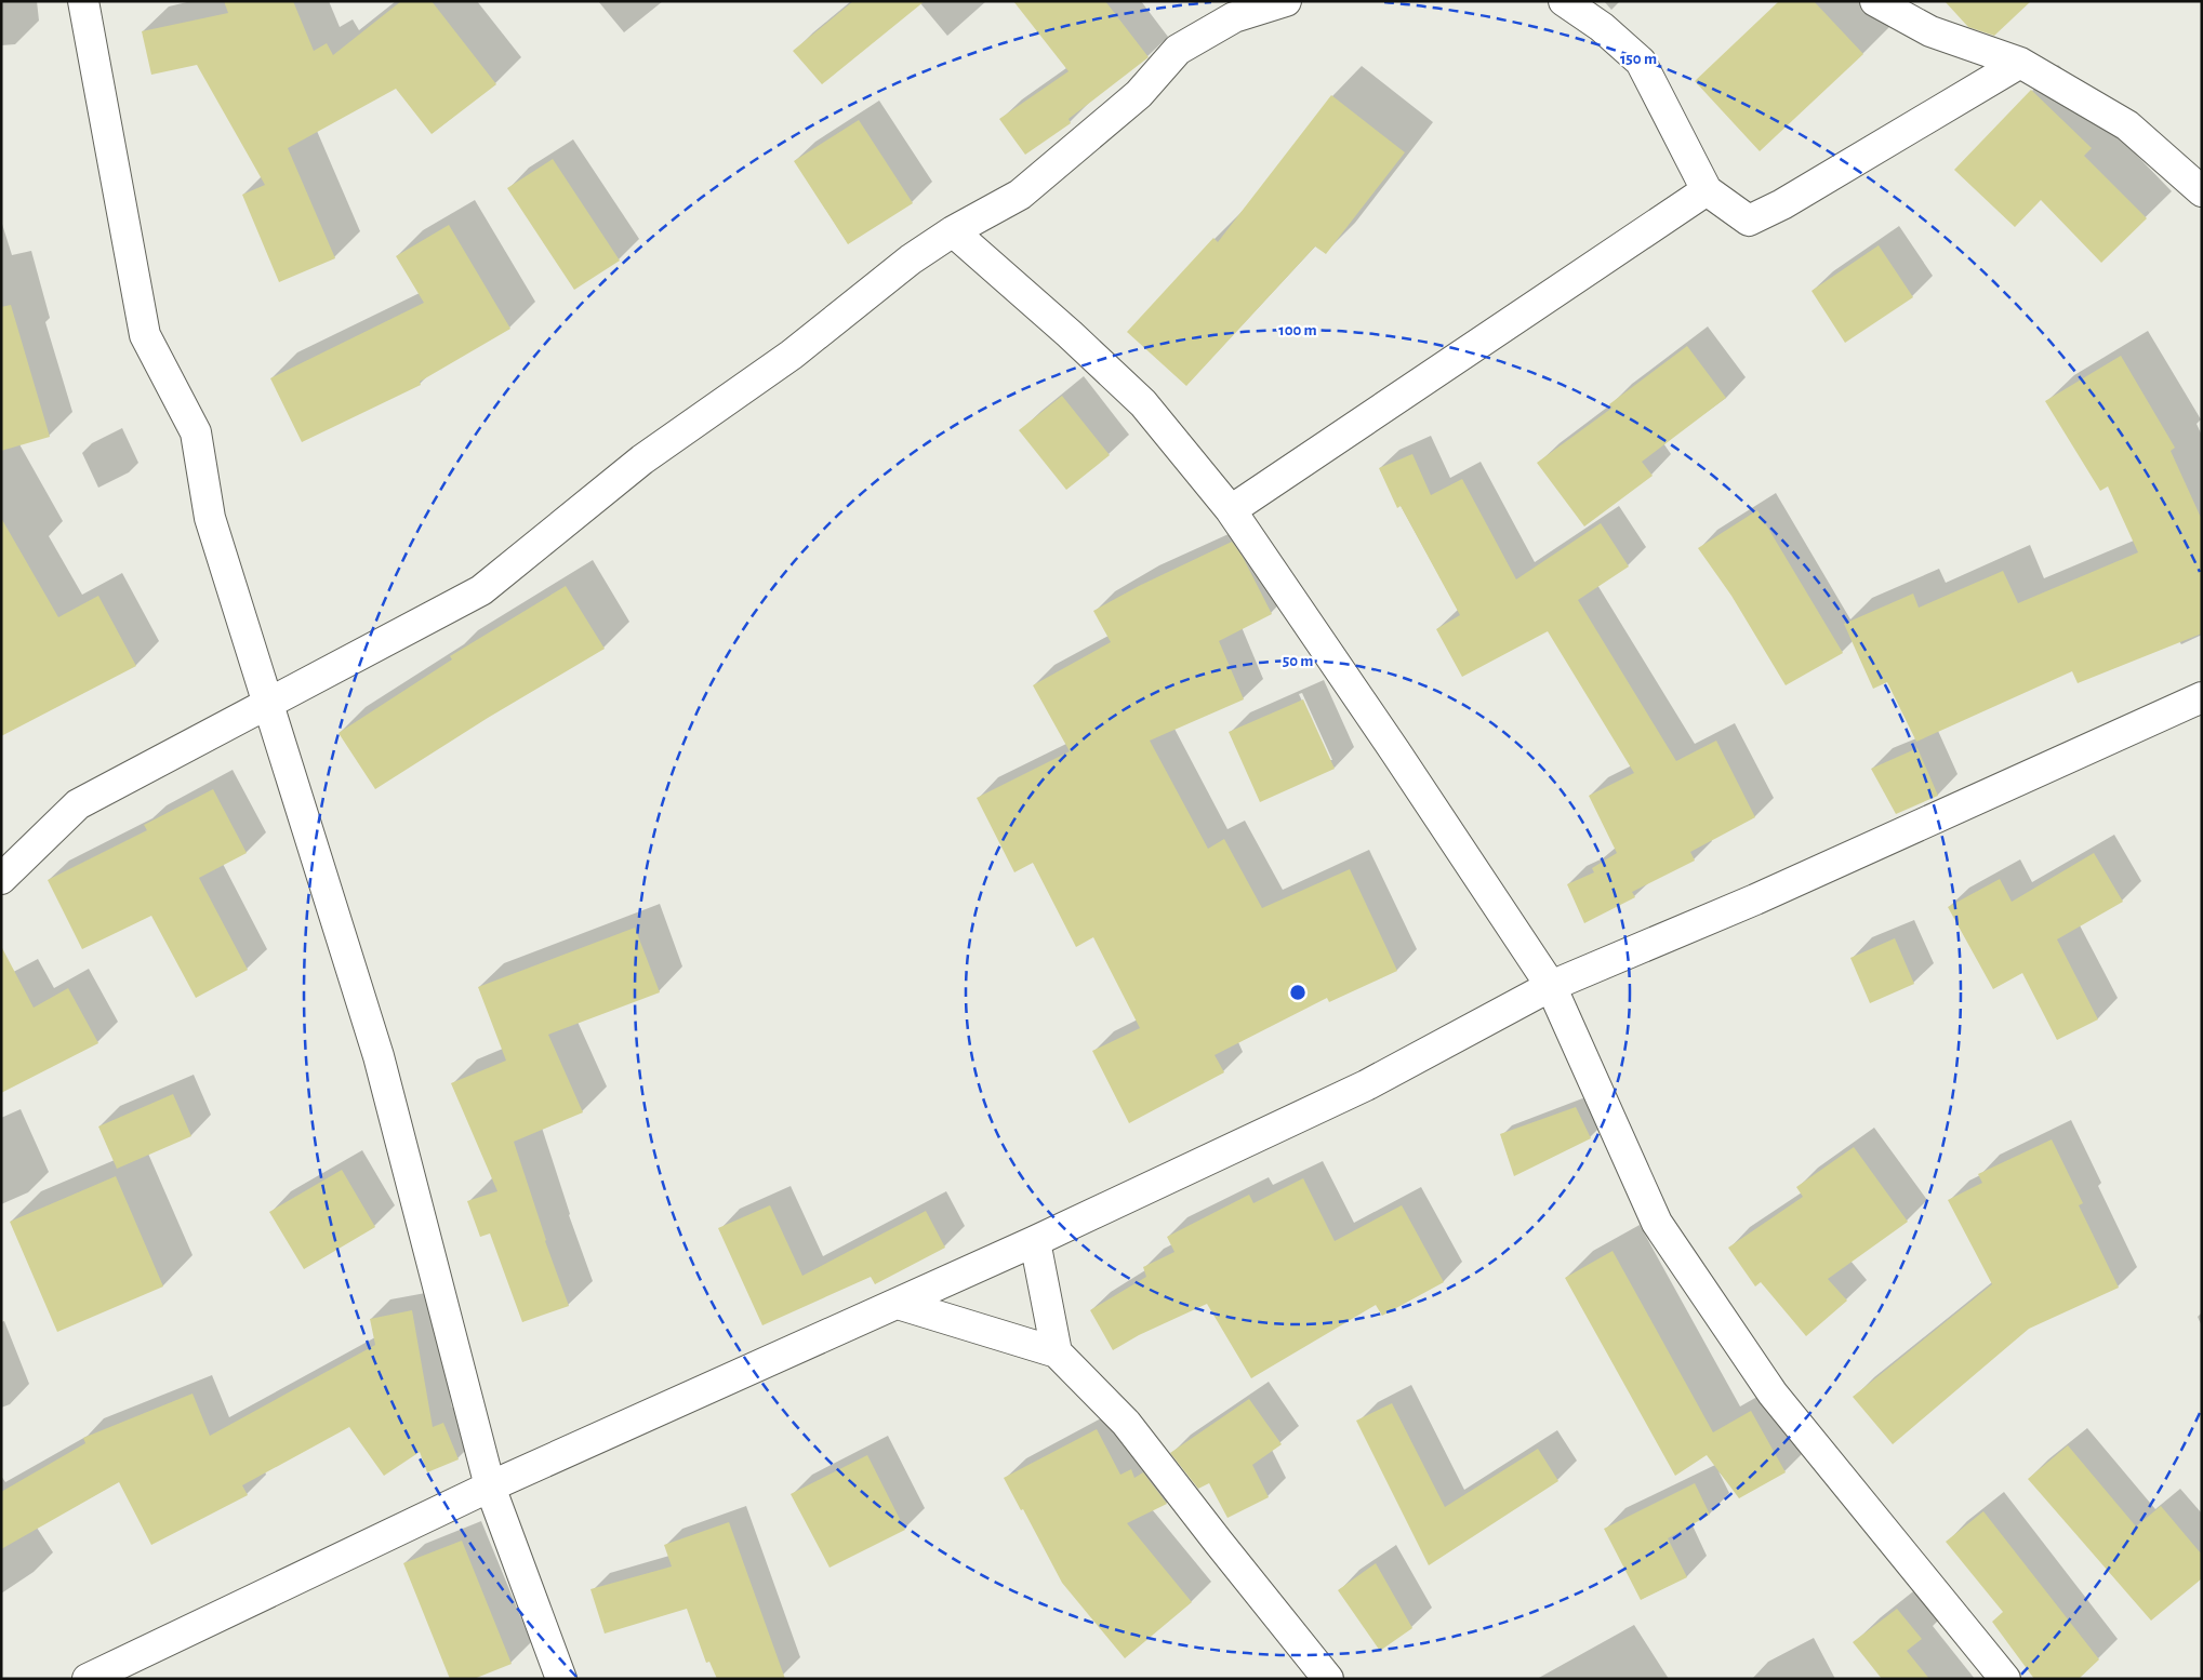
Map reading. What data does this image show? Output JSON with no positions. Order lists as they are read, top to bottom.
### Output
{
  "rings": ["150 m", "100 m", "50 m"]
}
